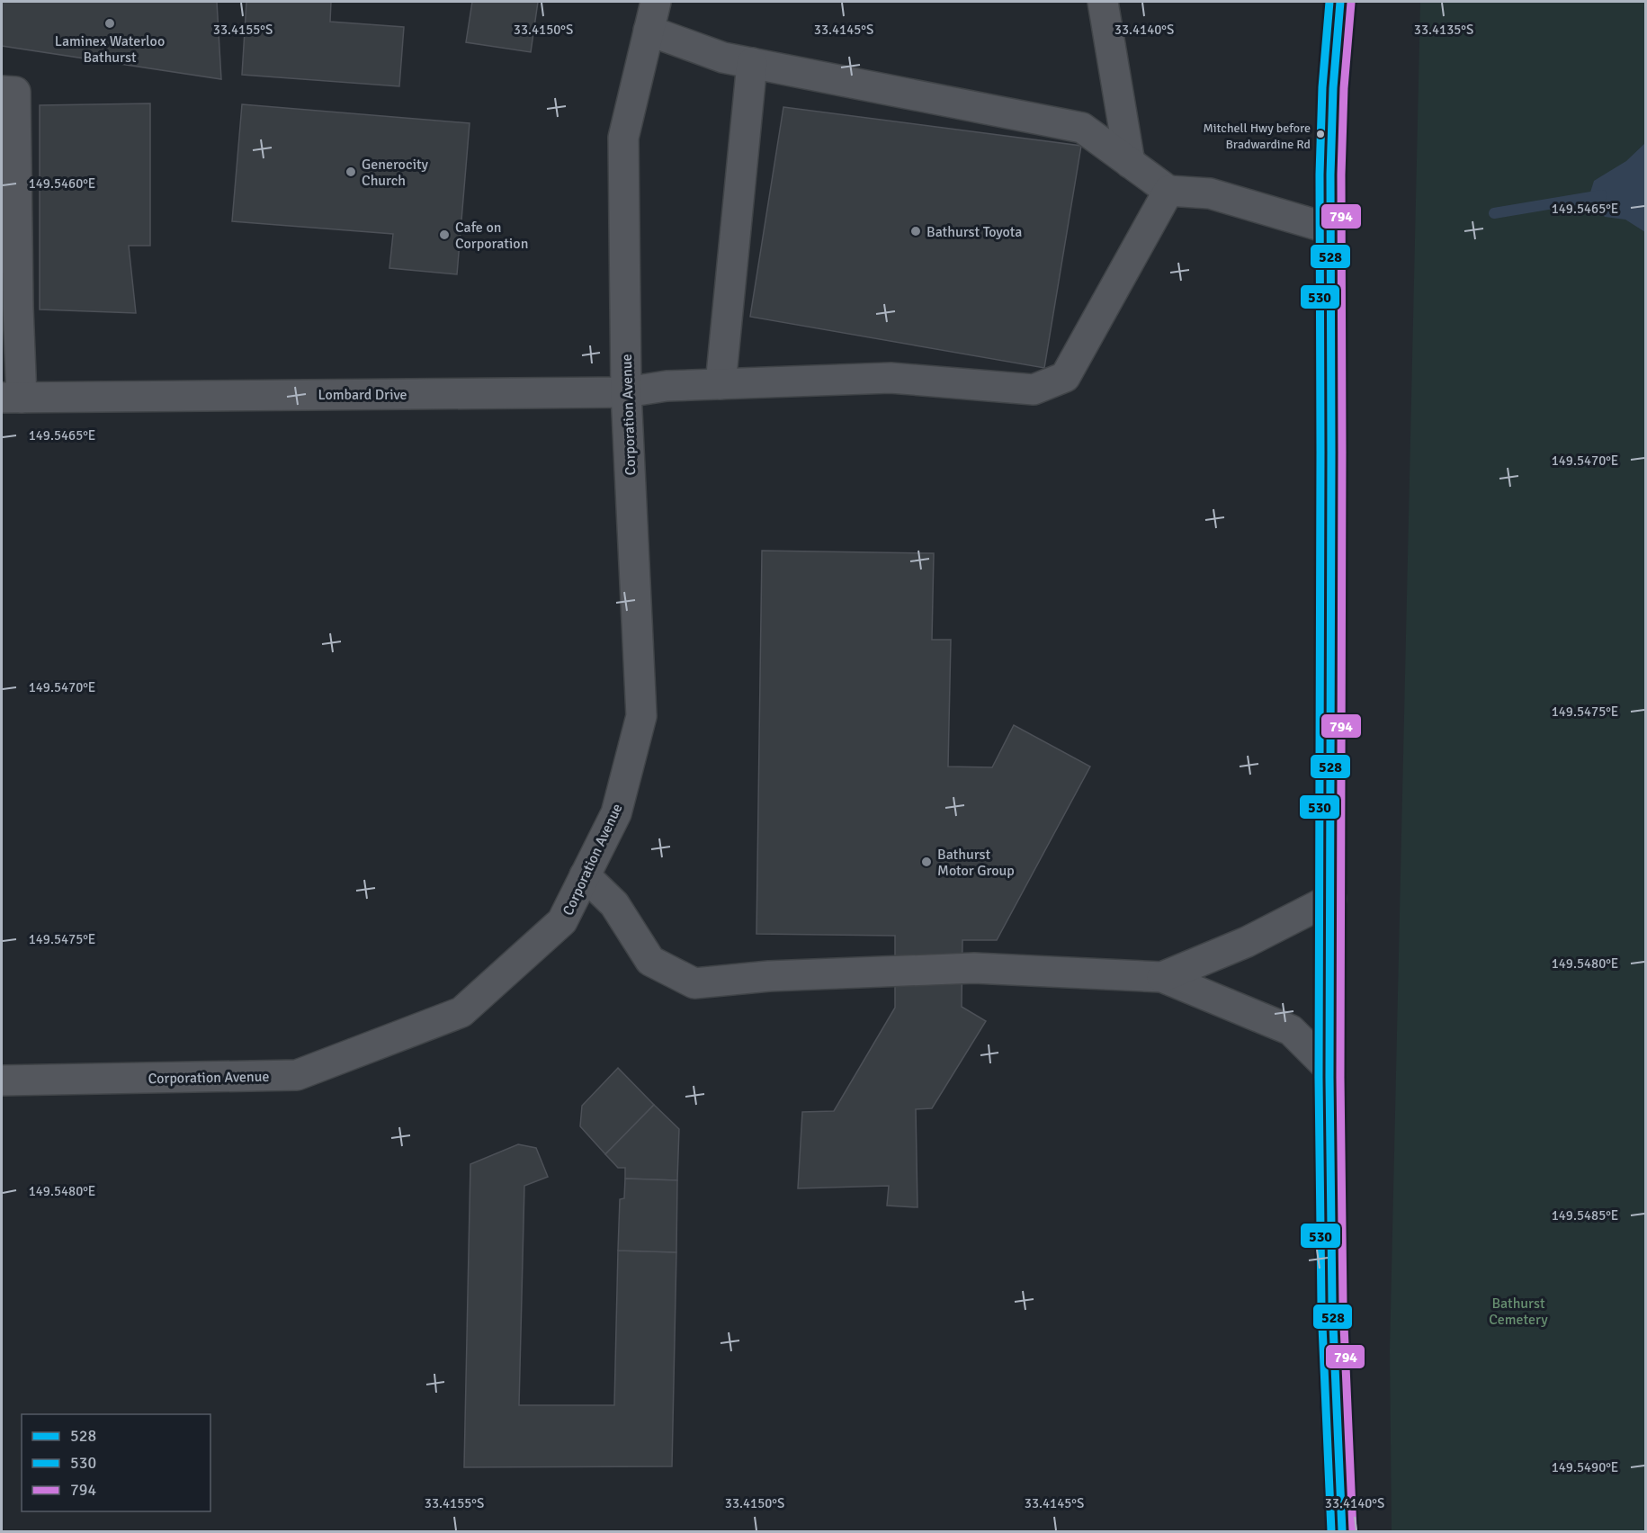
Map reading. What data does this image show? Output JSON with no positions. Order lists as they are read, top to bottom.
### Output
{
  "streets": {
    "street": ["Lombard Drive", "Corporation Avenue"]
  },
  "crossings": [
    ["Lombard Drive", "Corporation Avenue"]
  ],
  "parks": ["Bathurst Cemetery"],
  "places": [
    "Laminex Waterloo Bathurst",
    "Mitchell Hwy before Bradwardine Rd",
    "Generocity Church",
    "Bathurst Toyota",
    "Cafe on Corporation",
    "Bathurst Motor Group"
  ],
  "lines": ["transit line 528", "transit line 530", "transit line 794"],
  "legend": ["528", "530", "794"],
  "coordinates": [
    "33.4155°S",
    "33.4150°S",
    "33.4145°S",
    "33.4140°S",
    "33.4135°S",
    "149.5460°E",
    "149.5465°E",
    "149.5470°E",
    "149.5475°E",
    "149.5480°E",
    "149.5485°E",
    "149.5490°E"
  ]
}
